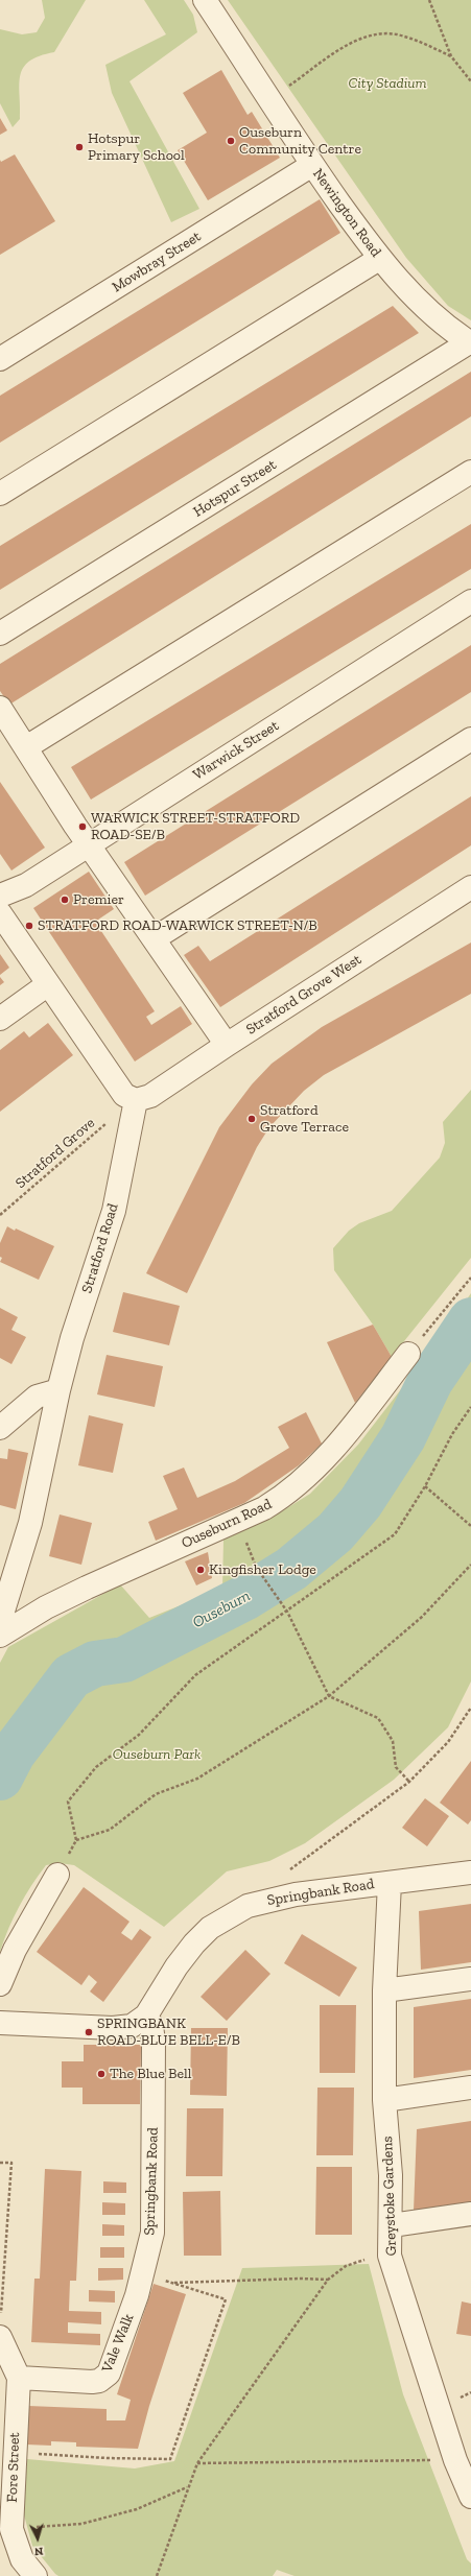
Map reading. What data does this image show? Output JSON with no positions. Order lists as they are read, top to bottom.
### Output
{
  "streets": {
    "street": [
      "Newington Road",
      "Mowbray Street",
      "Hotspur Street",
      "Warwick Street",
      "Stratford Grove West",
      "Stratford Road",
      "Ouseburn Road",
      "Springbank Road",
      "Greystoke Gardens",
      "Vale Walk",
      "Fore Street"
    ],
    "path": ["Stratford Grove"]
  },
  "crossings": [
    ["Newington Road", "Mowbray Street"],
    ["Newington Road", "Hotspur Street"],
    ["Stratford Grove West", "Stratford Road"],
    ["Stratford Grove", "Stratford Road"],
    ["Springbank Road", "Greystoke Gardens"],
    ["Springbank Road", "Vale Walk"],
    ["Vale Walk", "Fore Street"]
  ],
  "water": ["Ouseburn"],
  "parks": ["City Stadium", "Ouseburn Park"],
  "places": [
    "Ouseburn Community Centre",
    "Hotspur Primary School",
    "WARWICK STREET-STRATFORD ROAD-SE/B",
    "Premier",
    "STRATFORD ROAD-WARWICK STREET-N/B",
    "Stratford Grove Terrace",
    "Kingfisher Lodge",
    "SPRINGBANK ROAD-BLUE BELL-E/B",
    "The Blue Bell"
  ],
  "north": "bottom"
}
